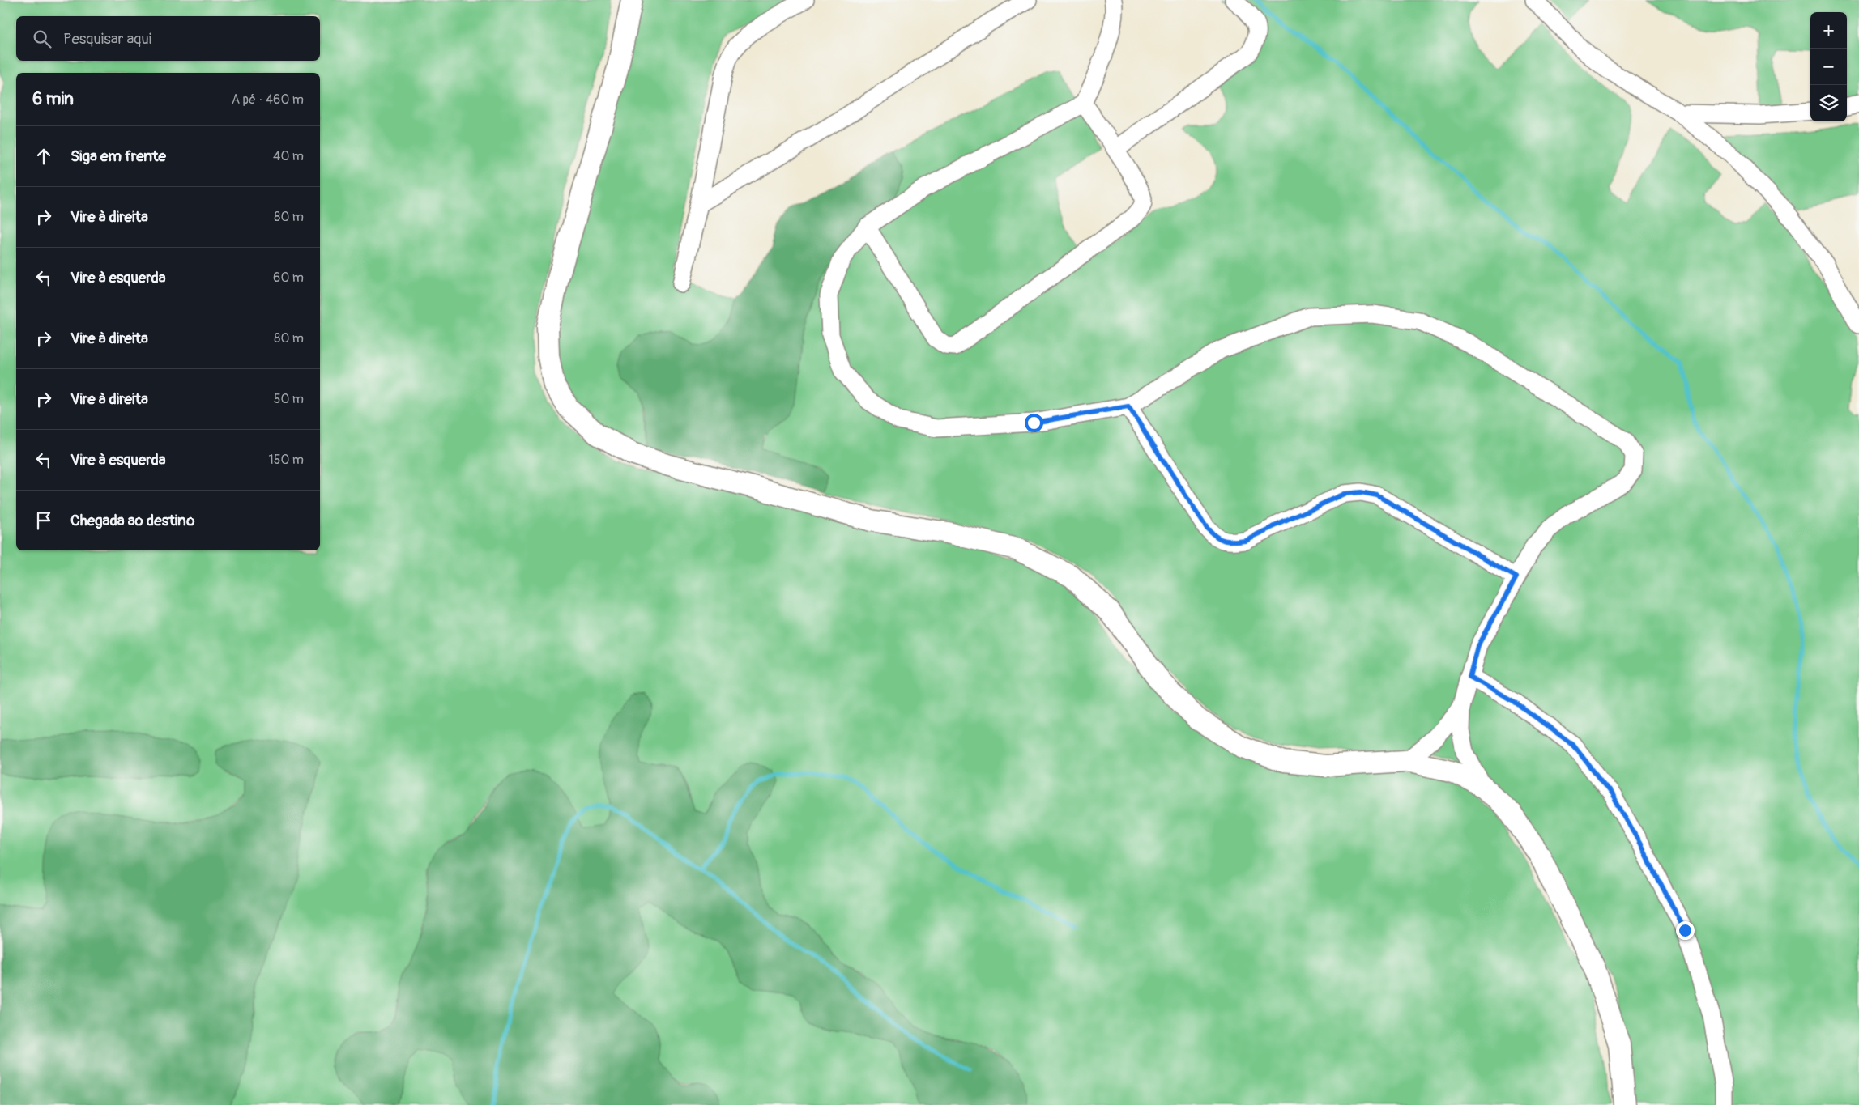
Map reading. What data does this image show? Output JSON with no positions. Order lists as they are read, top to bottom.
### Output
{
  "page": {
    "map_buttons": ["+", "−"],
    "search": "Pesquisar aqui",
    "heading": ["6 min", "A pé · 460 m"],
    "list": [
      ["Siga em frente", "40 m"],
      ["Vire à direita", "80 m"],
      ["Vire à esquerda", "60 m"],
      ["Vire à direita", "80 m"],
      ["Vire à direita", "50 m"],
      ["Vire à esquerda", "150 m"],
      "Chegada ao destino"
    ]
  }
}
